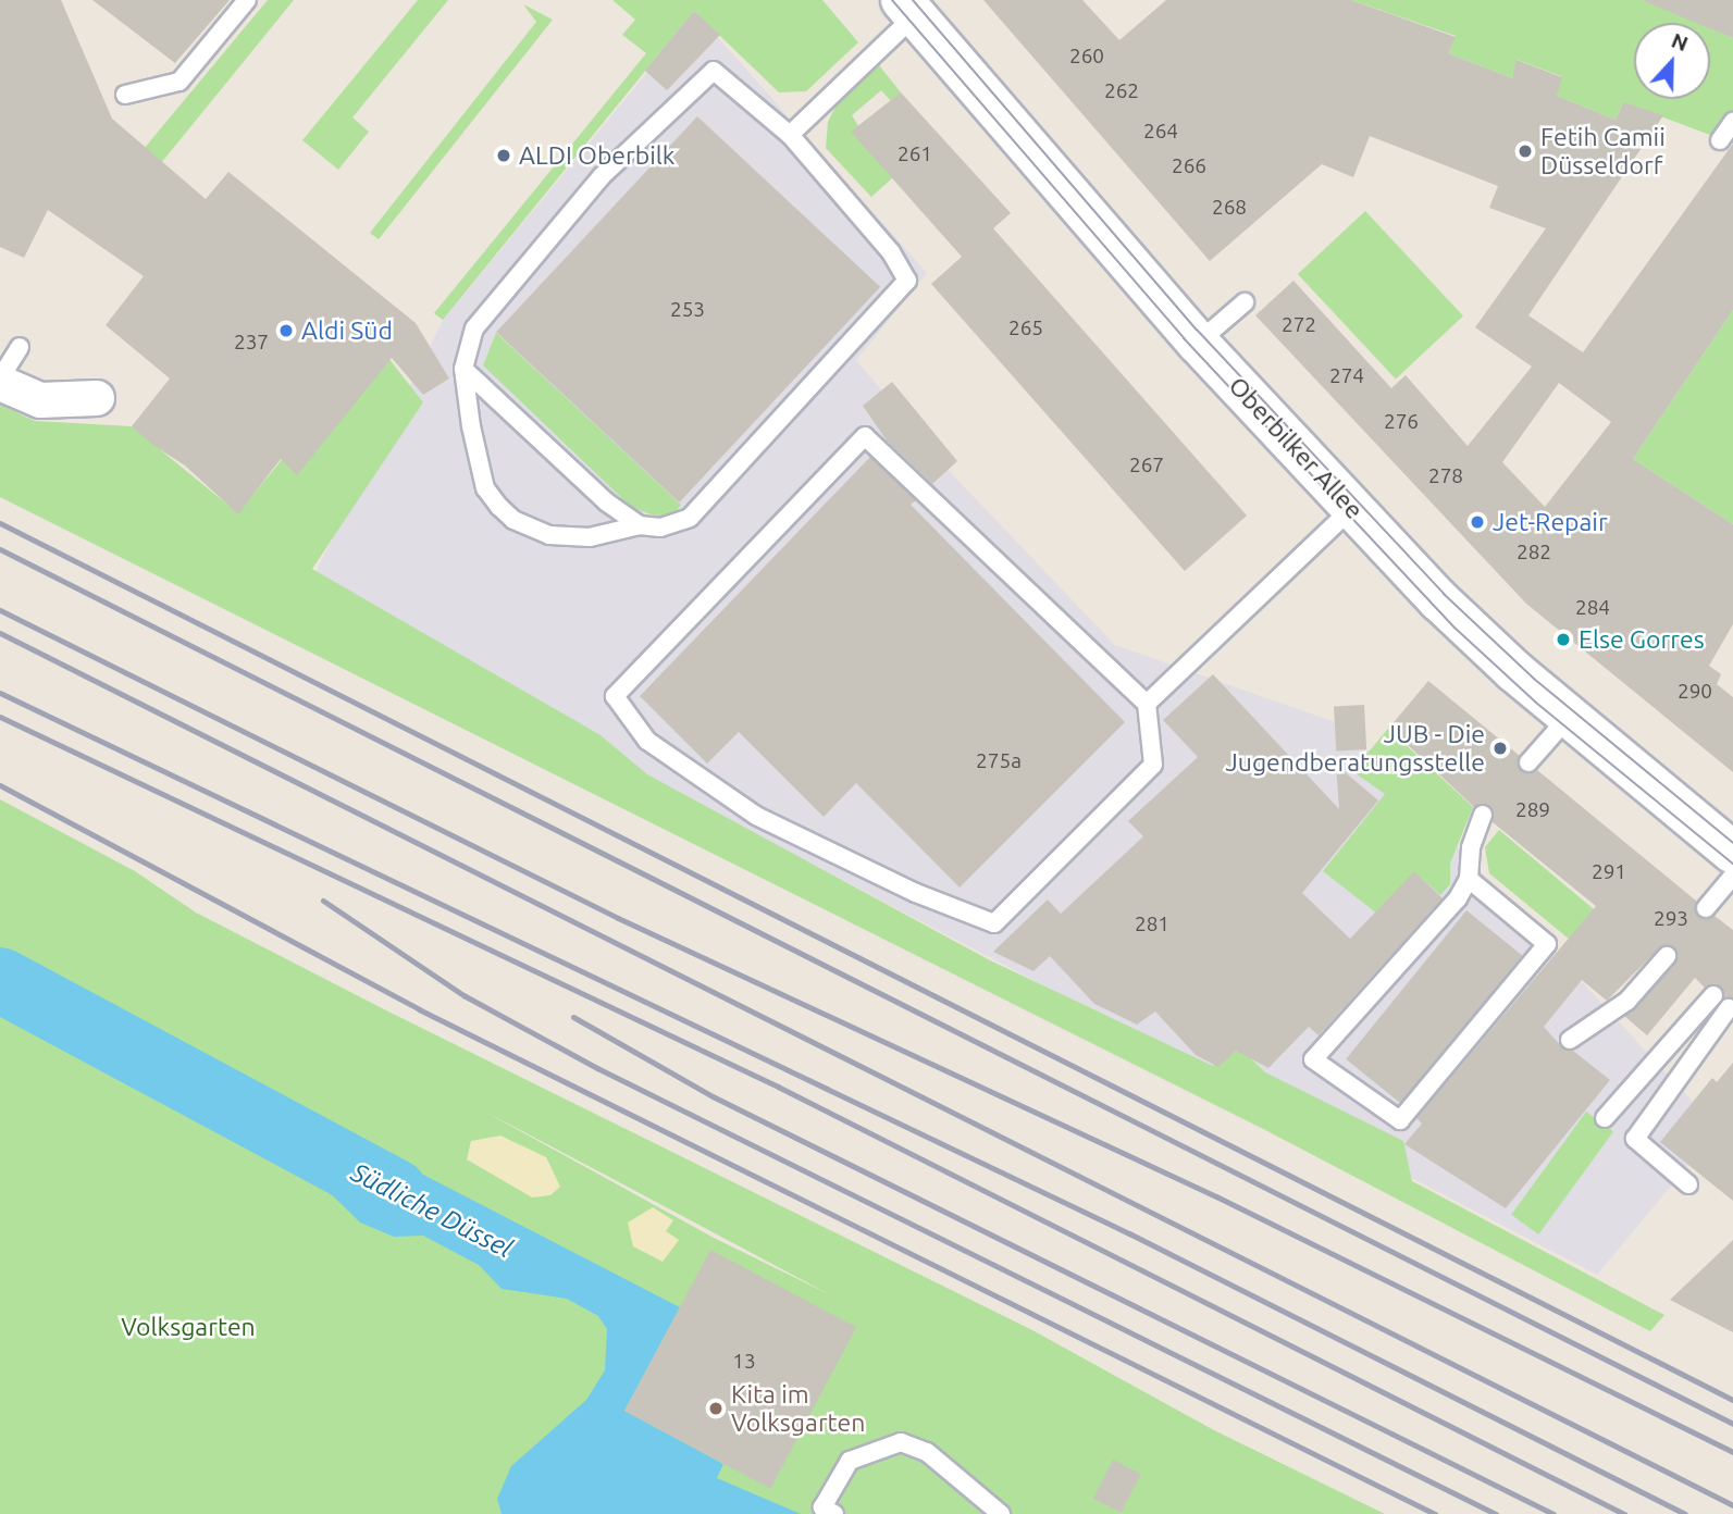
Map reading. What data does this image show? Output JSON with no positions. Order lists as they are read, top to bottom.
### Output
{
  "streets": {
    "main road": ["Oberbilker Allee"]
  },
  "water": ["Südliche Düssel"],
  "parks": ["Volksgarten"],
  "places": [
    "Fetih Camii Düsseldorf",
    "ALDI Oberbilk",
    "Aldi Süd",
    "Jet-Repair",
    "Else Gorres",
    "JUB - Die Jugendberatungsstelle",
    "Kita im Volksgarten"
  ],
  "house_numbers": [
    "260",
    "262",
    "264",
    "261",
    "266",
    "268",
    "253",
    "272",
    "265",
    "237",
    "274",
    "276",
    "267",
    "278",
    "282",
    "284",
    "290",
    "275a",
    "289",
    "291",
    "293",
    "281",
    "13"
  ],
  "north": "top"
}
